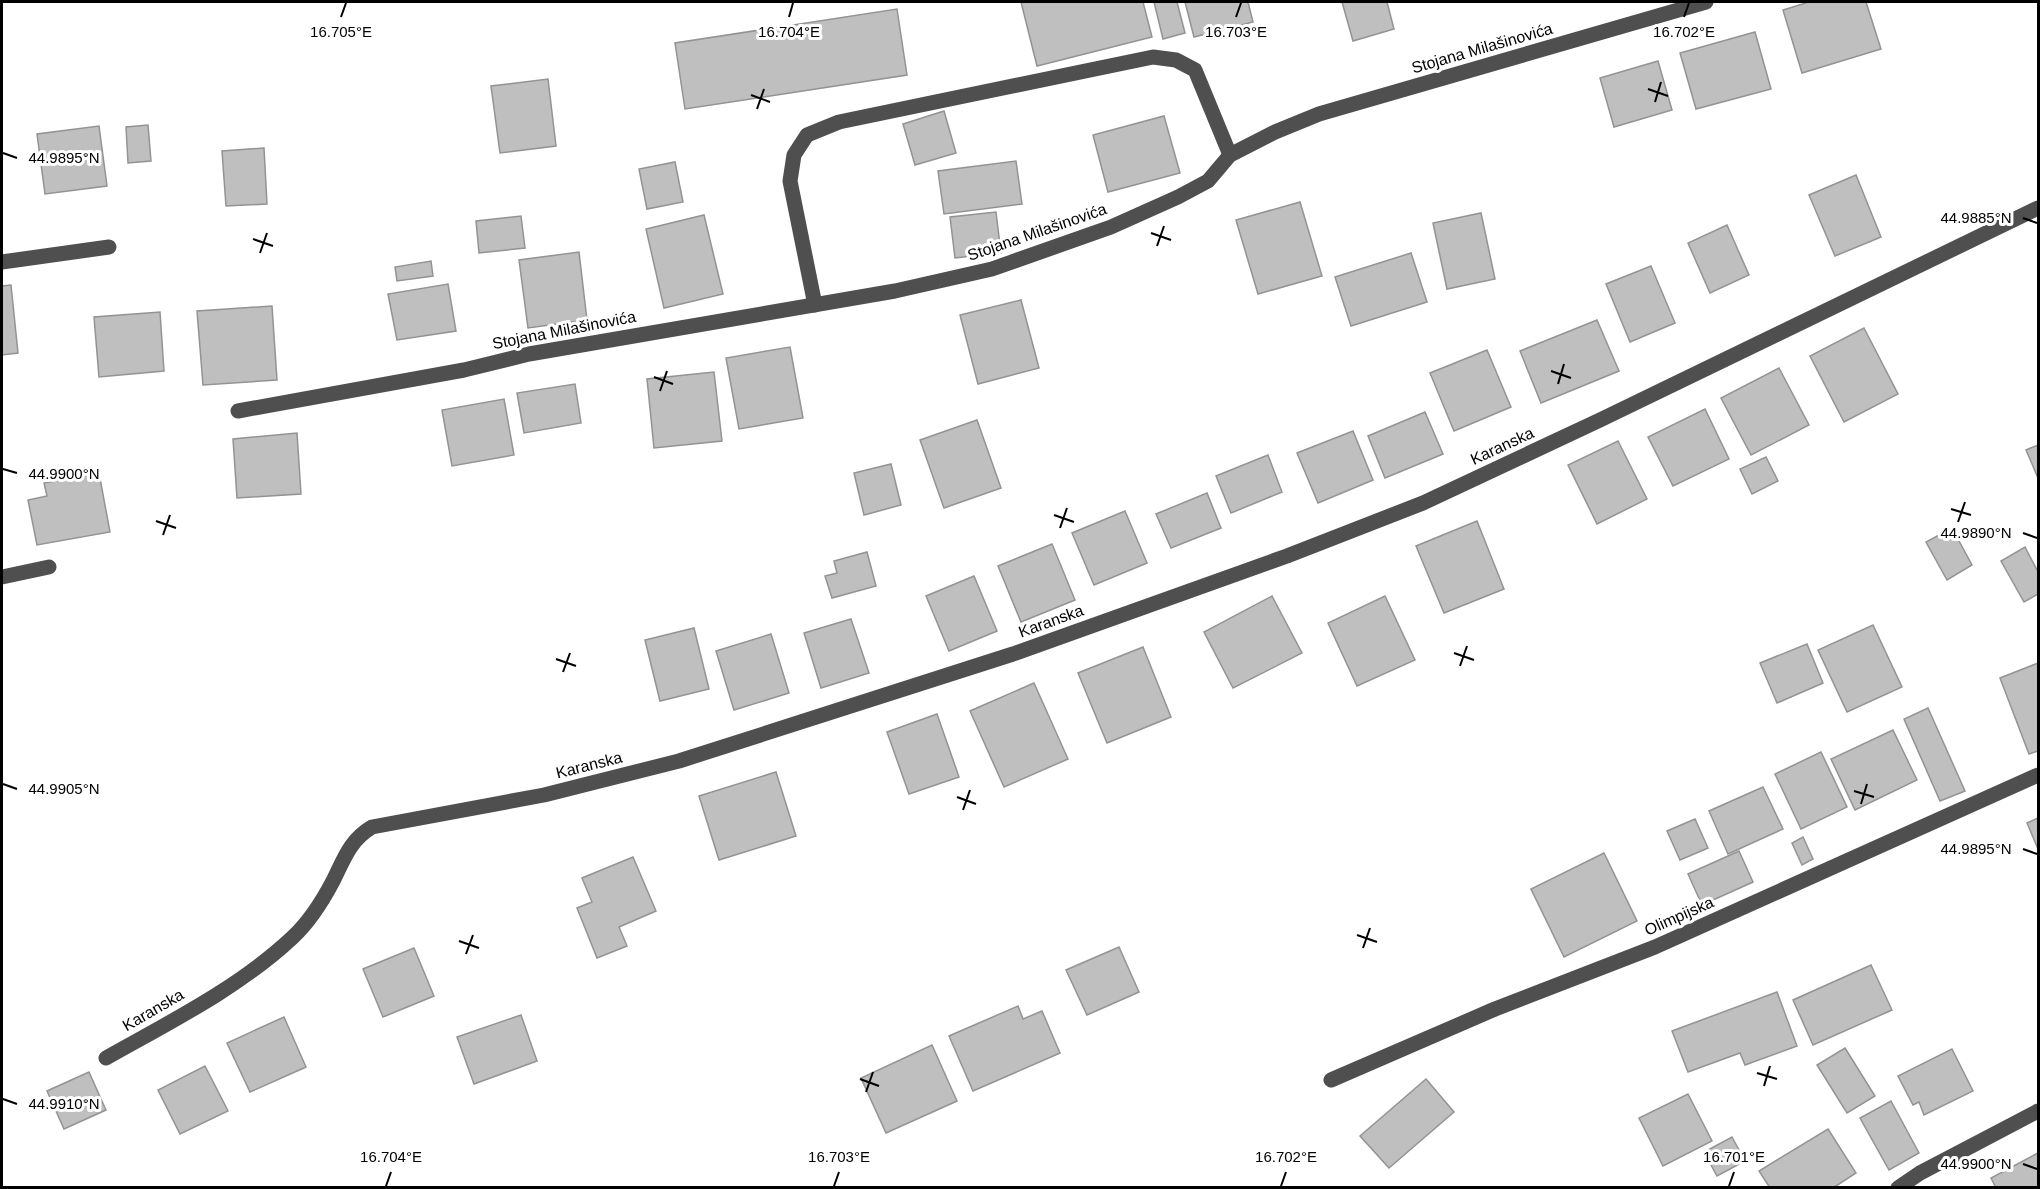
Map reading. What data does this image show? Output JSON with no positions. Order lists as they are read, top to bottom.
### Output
{
  "streets": {
    "street": ["Stojana Milašinovića", "Karanska", "Olimpijska"]
  },
  "coordinates": [
    "16.705°E",
    "16.704°E",
    "16.703°E",
    "16.702°E",
    "44.9895°N",
    "44.9885°N",
    "44.9900°N",
    "44.9890°N",
    "44.9905°N",
    "44.9910°N",
    "16.701°E"
  ]
}
